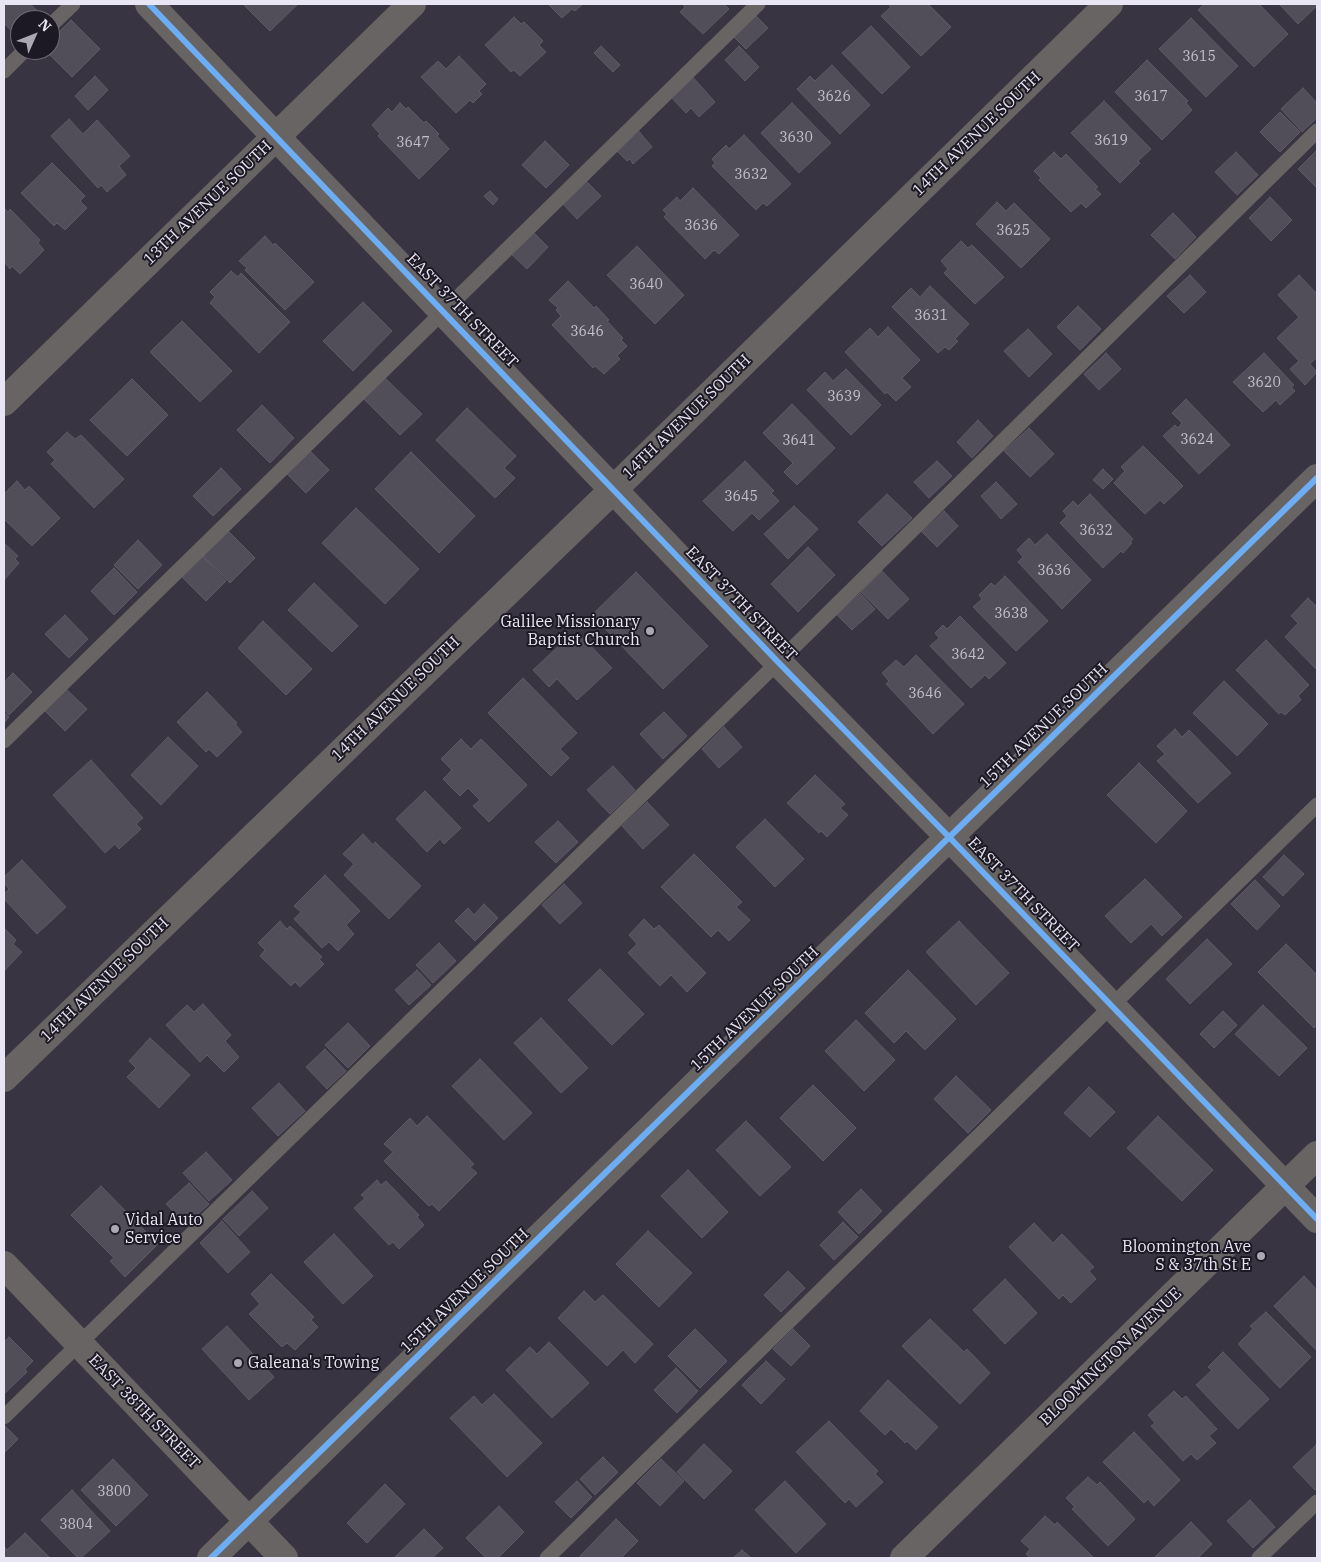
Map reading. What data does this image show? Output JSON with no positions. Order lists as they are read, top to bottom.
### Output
{
  "streets": {
    "street": [
      "14TH AVENUE SOUTH",
      "13TH AVENUE SOUTH",
      "EAST 37TH STREET",
      "15TH AVENUE SOUTH",
      "BLOOMINGTON AVENUE",
      "EAST 38TH STREET"
    ]
  },
  "crossings": [
    ["14TH AVENUE SOUTH", "EAST 37TH STREET"],
    ["13TH AVENUE SOUTH", "EAST 37TH STREET"],
    ["EAST 37TH STREET", "15TH AVENUE SOUTH"],
    ["EAST 37TH STREET", "BLOOMINGTON AVENUE"],
    ["15TH AVENUE SOUTH", "EAST 38TH STREET"]
  ],
  "places": [
    "Galilee Missionary Baptist Church",
    "Vidal Auto Service",
    "Bloomington Ave S & 37th St E",
    "Galeana's Towing"
  ],
  "house_numbers": [
    "3615",
    "3626",
    "3617",
    "3630",
    "3619",
    "3647",
    "3632",
    "3636",
    "3625",
    "3640",
    "3631",
    "3646",
    "3620",
    "3639",
    "3624",
    "3641",
    "3645",
    "3632",
    "3636",
    "3638",
    "3642",
    "3646",
    "3800",
    "3804"
  ],
  "north": "top right"
}
